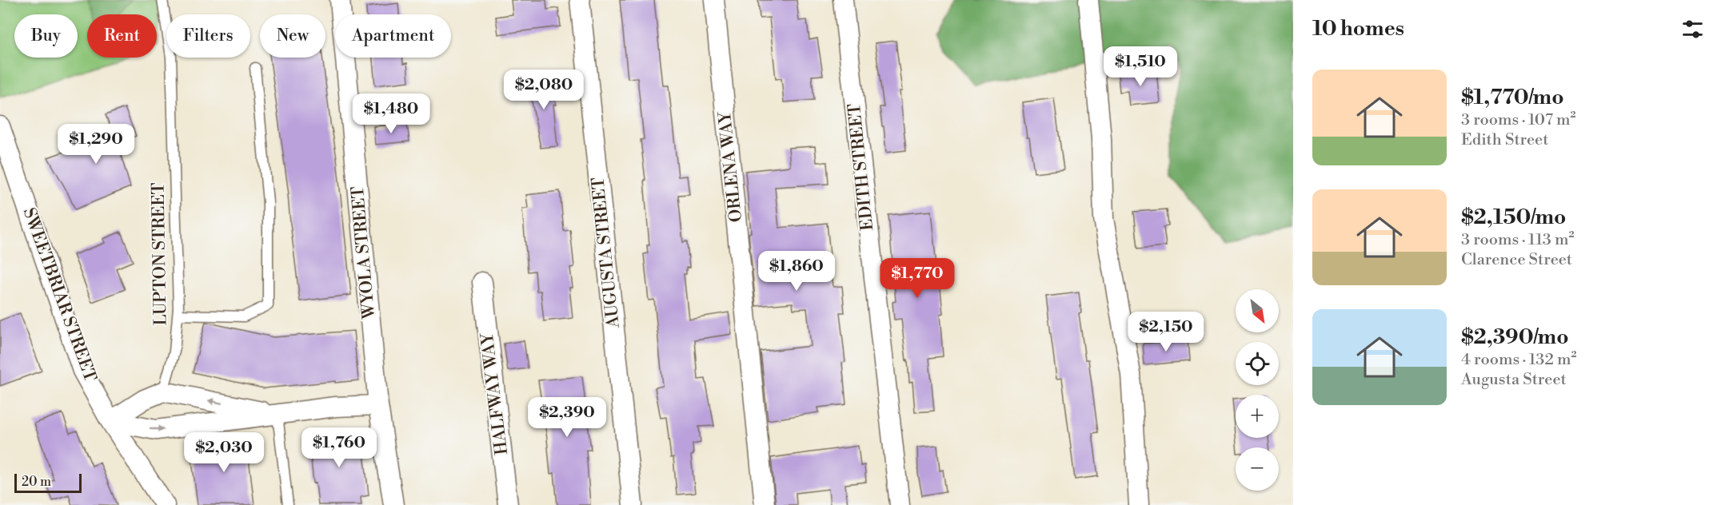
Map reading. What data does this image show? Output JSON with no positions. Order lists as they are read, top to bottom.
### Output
{
  "streets": {
    "street": [
      "ORLENA WAY",
      "EDITH STREET",
      "WYOLA STREET",
      "AUGUSTA STREET",
      "SWEETBRIAR STREET",
      "HALFWAY WAY"
    ],
    "lane": ["LUPTON STREET"]
  },
  "scale_bar": "20 m",
  "north": "bottom right",
  "page": {
    "heading": "10 homes",
    "chip": [
      "Buy",
      "Rent",
      "Filters",
      "New",
      "Apartment"
    ],
    "price": [
      "$1,510",
      "$2,080",
      "$1,480",
      "$1,290",
      "$1,860",
      "$1,770",
      "$2,150",
      "$2,390",
      "$1,760",
      "$2,030"
    ],
    "list": [
      {
        "name": "$1,770/mo",
        "note": "3 rooms · 107 m² · Edith Street"
      },
      {
        "name": "$2,150/mo",
        "note": "3 rooms · 113 m² · Clarence Street"
      },
      {
        "name": "$2,390/mo",
        "note": "4 rooms · 132 m² · Augusta Street"
      }
    ],
    "map_buttons": ["+", "−"],
    "scale": "20 m"
  }
}
